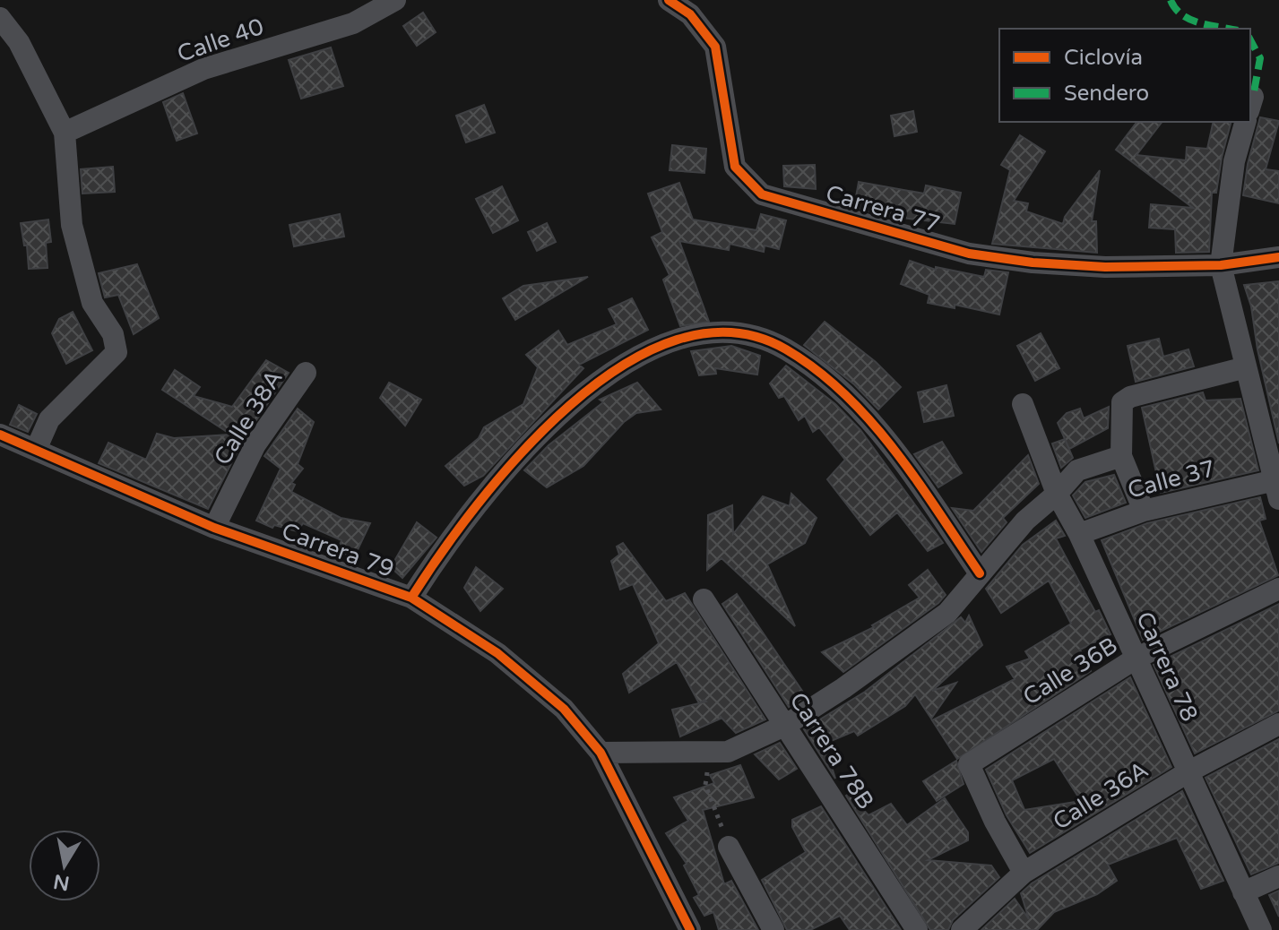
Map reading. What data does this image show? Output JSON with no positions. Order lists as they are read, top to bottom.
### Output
{
  "streets": {
    "street": [
      "Calle 40",
      "Carrera 77",
      "Calle 38A",
      "Calle 37",
      "Carrera 79",
      "Carrera 78",
      "Calle 36B",
      "Carrera 78B",
      "Calle 36A"
    ]
  },
  "crossings": [
    ["Calle 38A", "Carrera 79"],
    ["Calle 37", "Carrera 78"],
    ["Carrera 78", "Calle 36B"],
    ["Carrera 78", "Calle 36A"],
    ["Calle 36B", "Calle 36A"]
  ],
  "legend": ["Ciclovía", "Sendero"],
  "north": "bottom"
}
